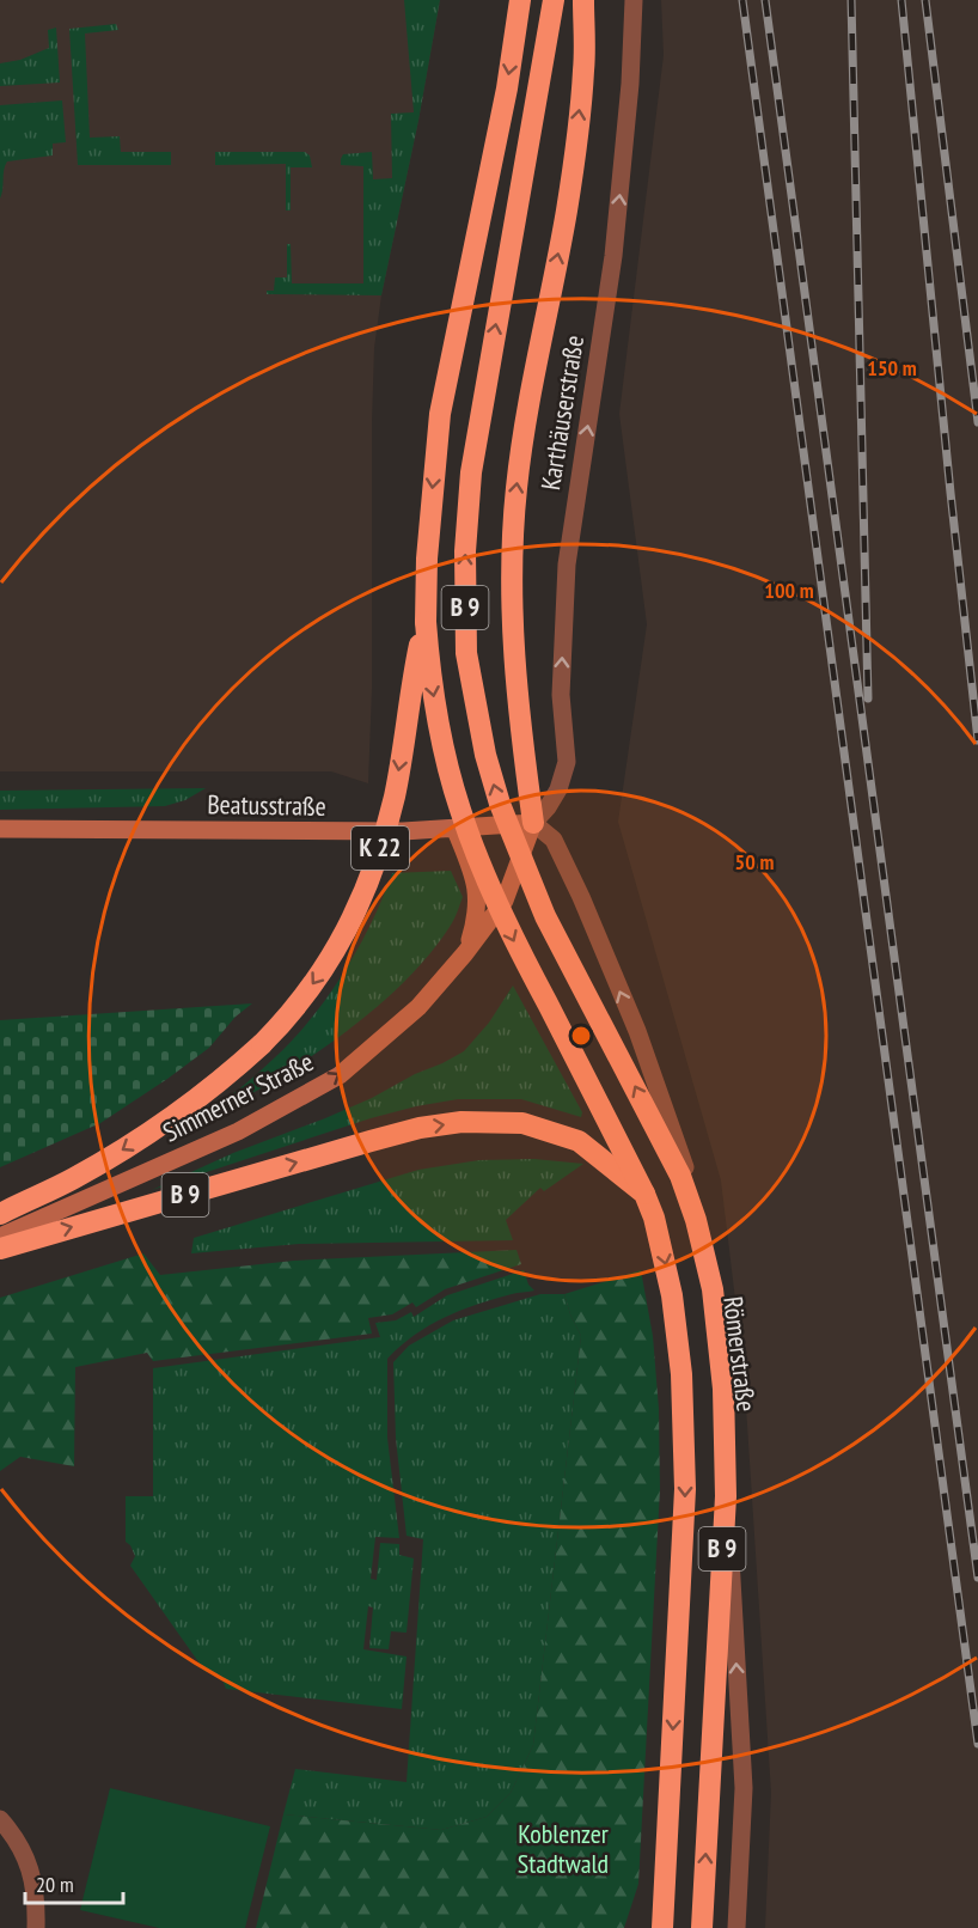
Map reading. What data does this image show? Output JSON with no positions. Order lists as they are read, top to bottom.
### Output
{
  "streets": {
    "highway": ["B 9", "K 22"],
    "street": [
      "Karthäuserstraße",
      "Beatusstraße",
      "Simmerner Straße",
      "Römerstraße"
    ]
  },
  "crossings": [
    ["Karthäuserstraße", "B 9"],
    ["Karthäuserstraße", "Beatusstraße"],
    ["Karthäuserstraße", "Simmerner Straße"],
    ["Karthäuserstraße", "Römerstraße"],
    ["B 9", "Beatusstraße"],
    ["B 9", "K 22"],
    ["B 9", "Simmerner Straße"],
    ["B 9", "Römerstraße"],
    ["Beatusstraße", "Simmerner Straße"],
    ["Beatusstraße", "Römerstraße"],
    ["Simmerner Straße", "Römerstraße"]
  ],
  "one_way": ["Karthäuserstraße", "Simmerner Straße", "Römerstraße"],
  "parks": ["Koblenzer Stadtwald"],
  "scale_bar": "20 m",
  "rings": ["150 m", "100 m", "50 m"]
}
